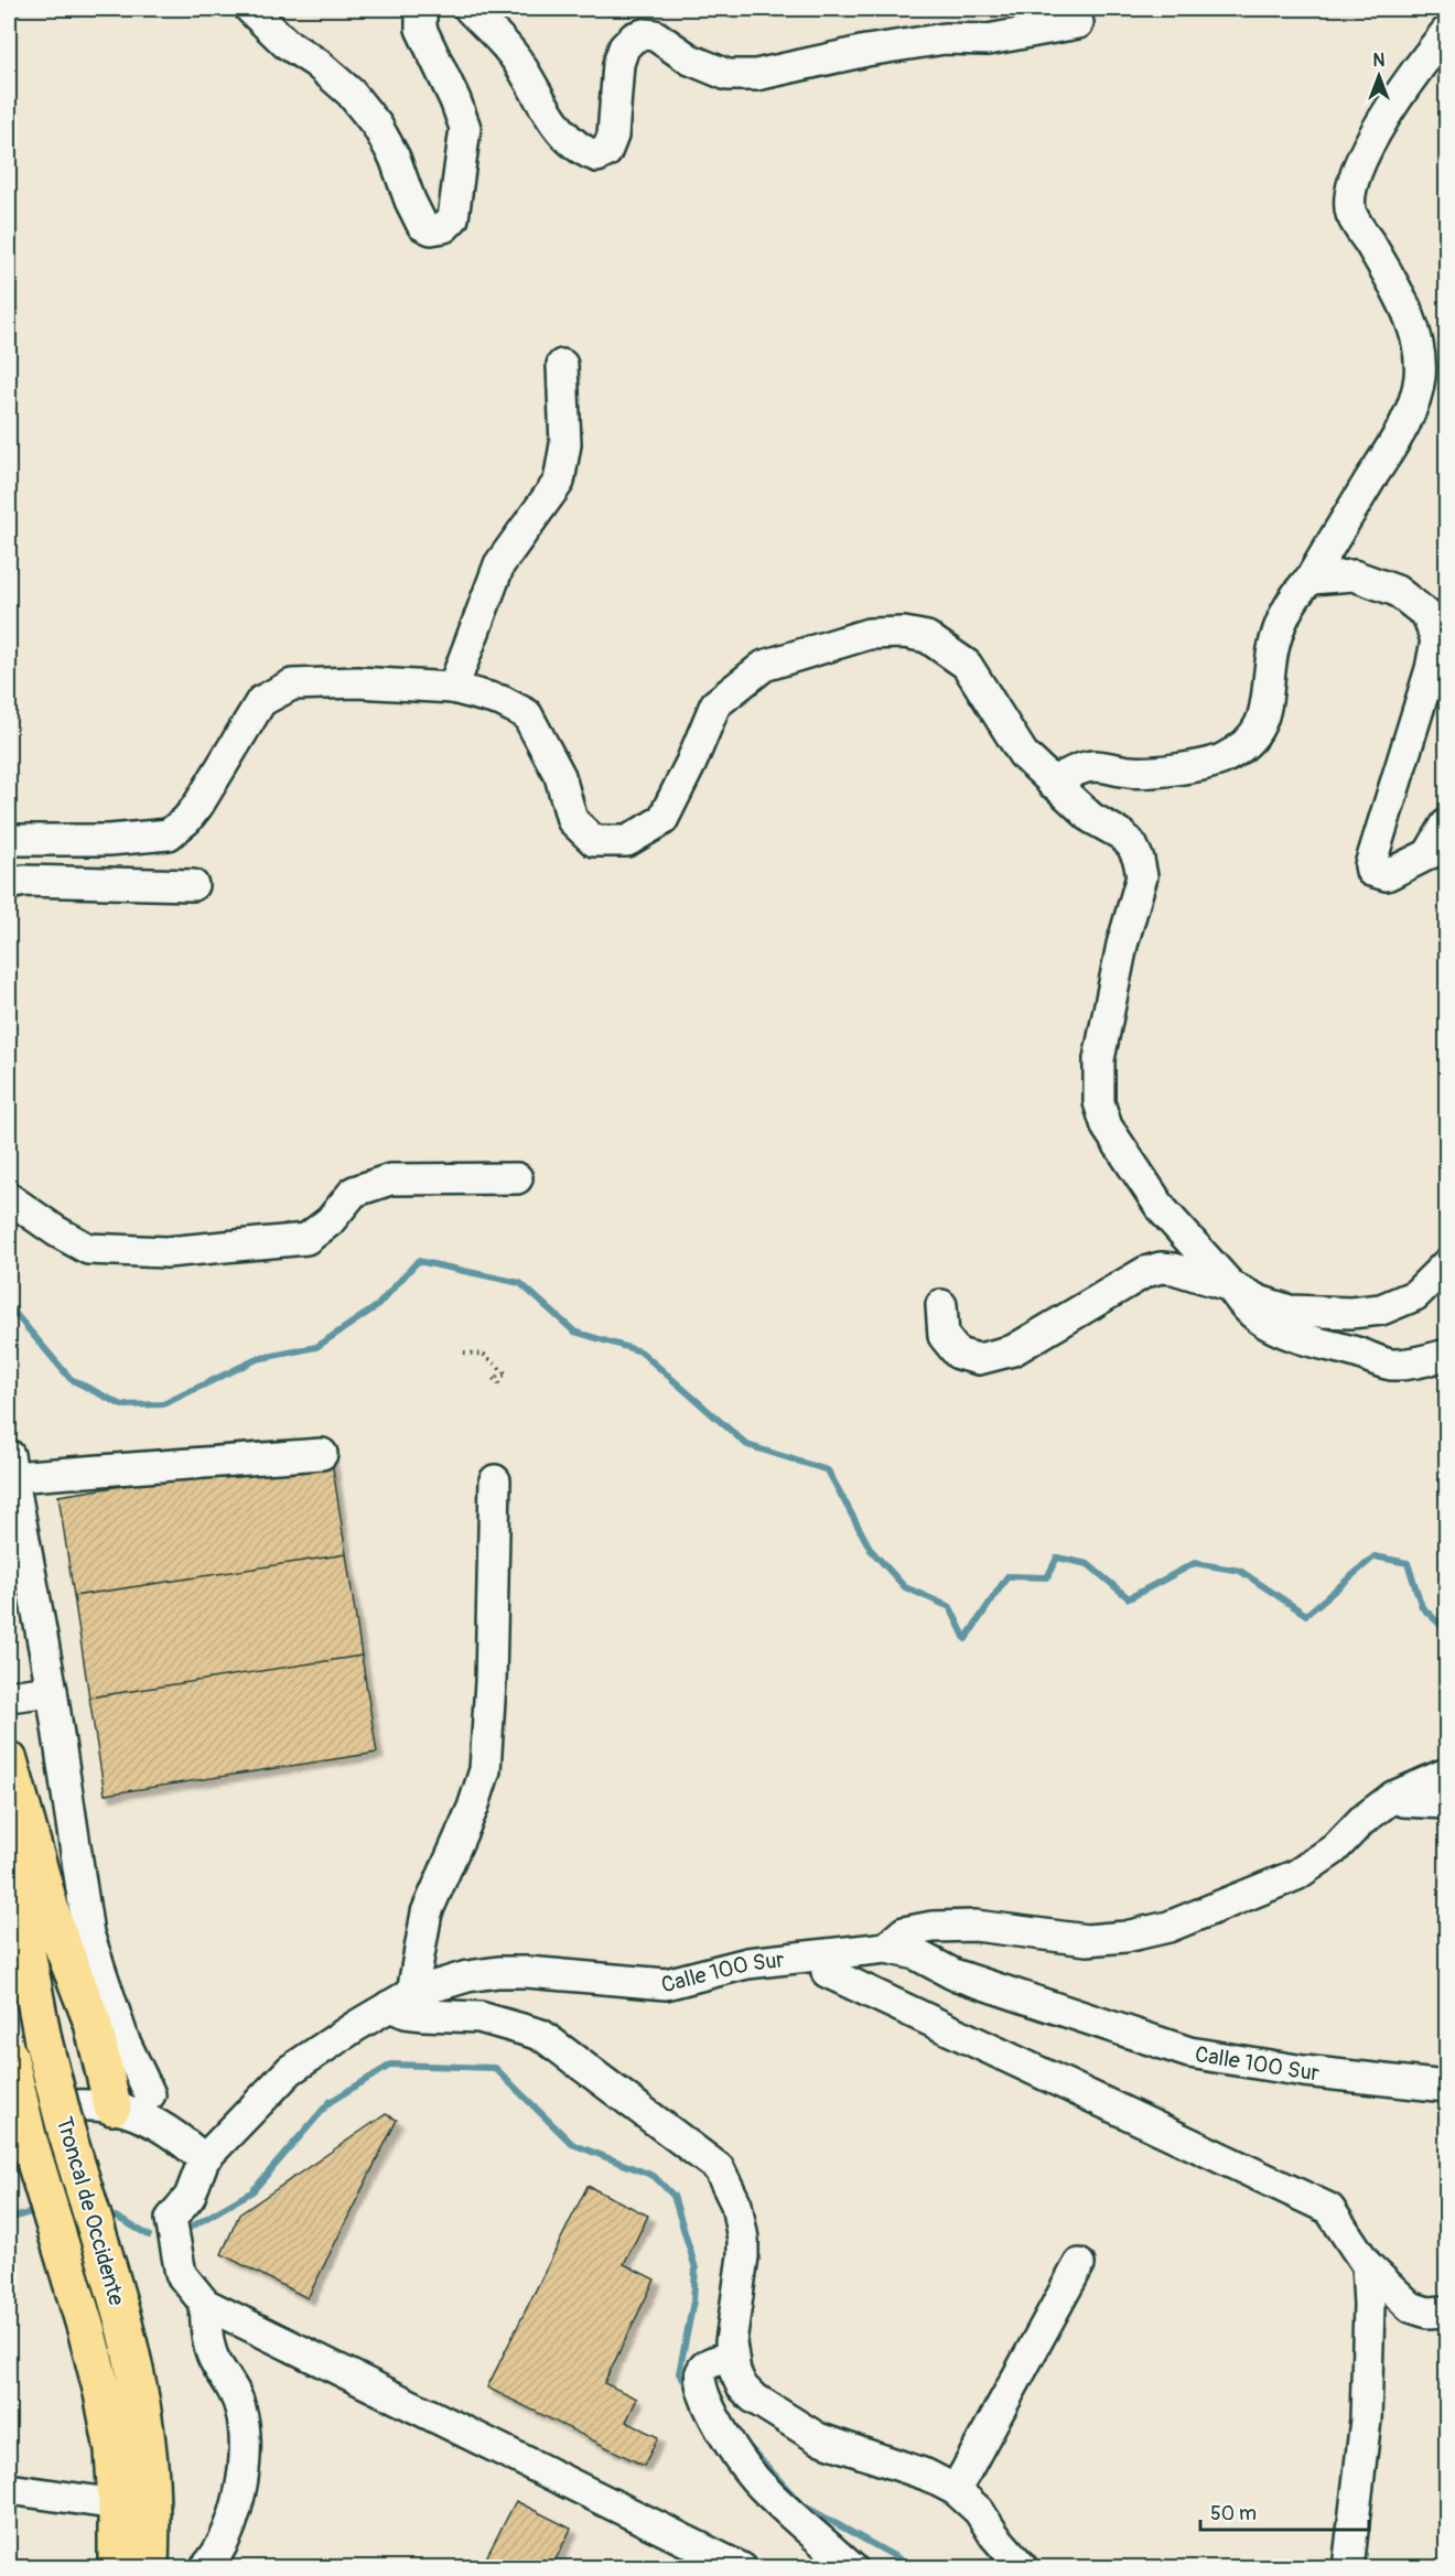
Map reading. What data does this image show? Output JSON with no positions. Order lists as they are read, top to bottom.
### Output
{
  "streets": {
    "highway": ["Troncal de Occidente"],
    "street": ["Calle 100 Sur"]
  },
  "scale_bar": "50 m",
  "north": "top"
}
